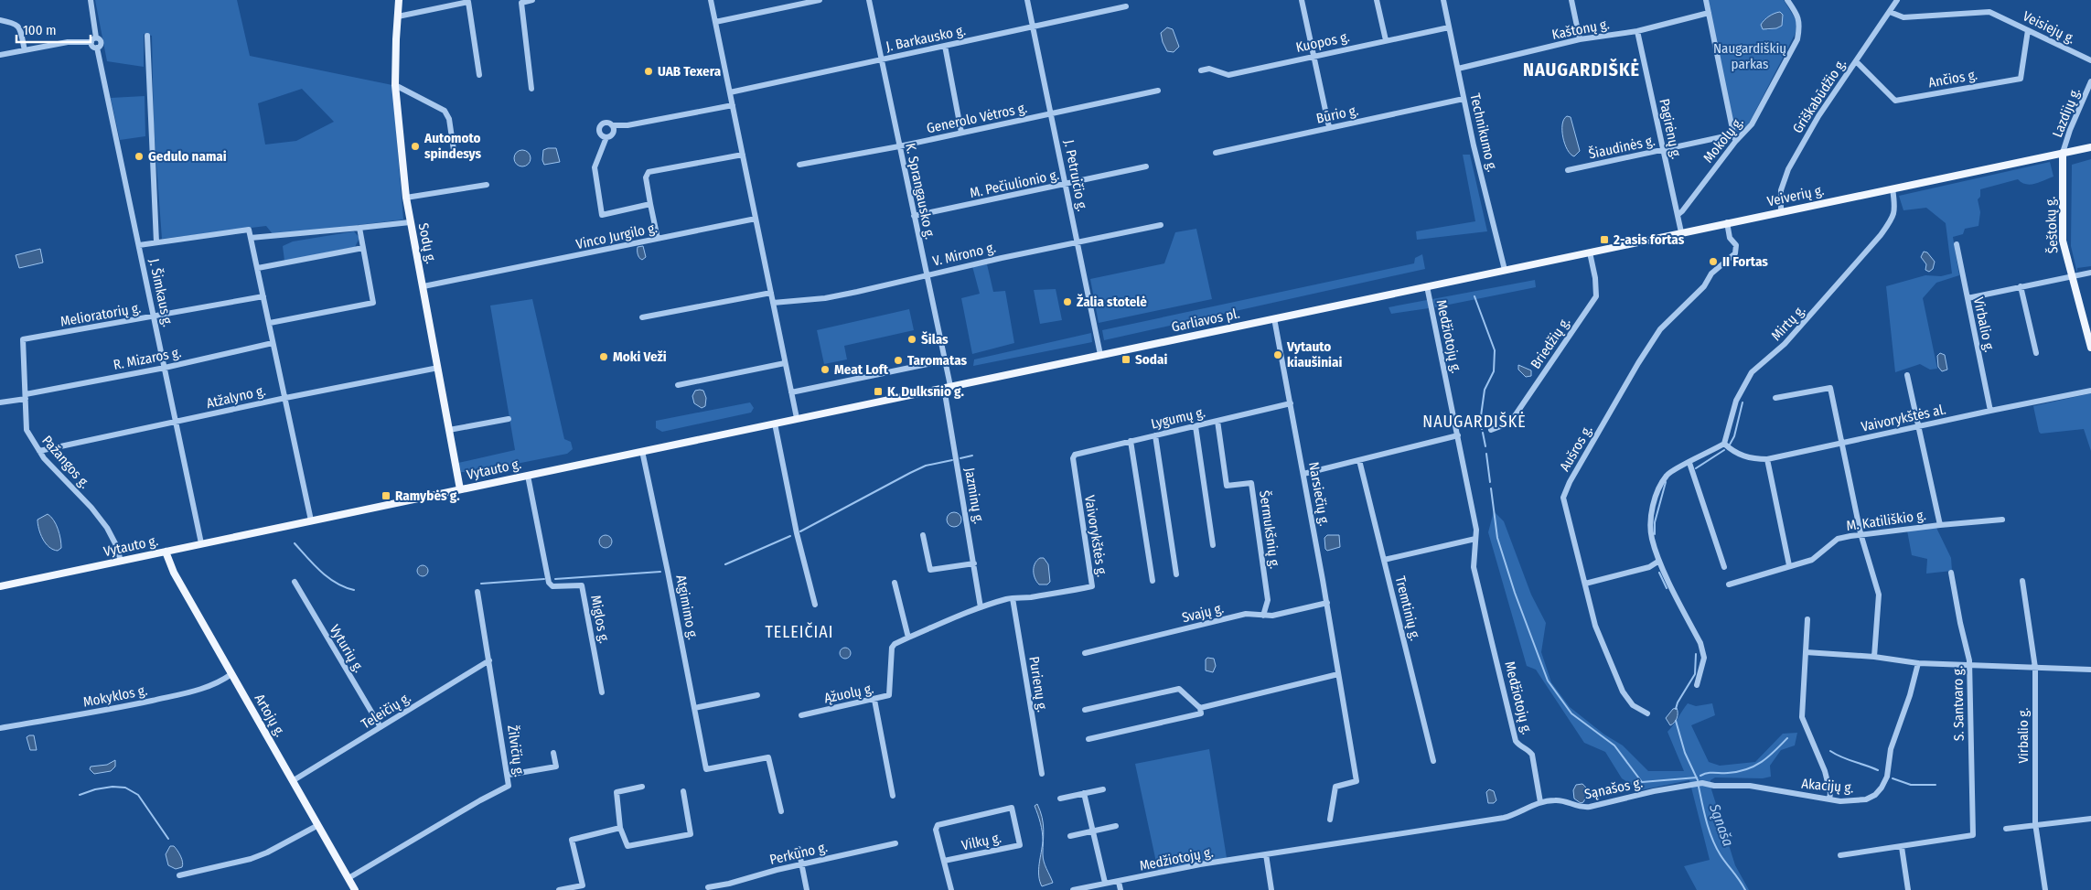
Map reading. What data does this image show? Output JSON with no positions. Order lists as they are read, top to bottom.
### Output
{
  "streets": {
    "main road": [
      "Veiverių g.",
      "Šeštokų g.",
      "Sodų g.",
      "Garliavos pl.",
      "Vytauto g.",
      "Artojų g."
    ],
    "street": [
      "Veisiejų g.",
      "Kaštonų g.",
      "J. Barkausko g.",
      "Kuopos g.",
      "Ančios g.",
      "Griškabūdžio g.",
      "Lazdijų g.",
      "Būrio g.",
      "Generolo Vėtros g.",
      "Pagirėnų g.",
      "Technikumo g.",
      "Mokolų g.",
      "Šiaudinės g.",
      "J. Petruičio g.",
      "M. Pečiulionio g.",
      "K. Sprangausko g.",
      "Vinco Jurgilo g.",
      "V. Mirono g.",
      "J. Šimkaus g.",
      "Melioratorių g.",
      "Mirtų g.",
      "Virbalio g.",
      "Medžiotojų g.",
      "Briedžių g.",
      "R. Mizaros g.",
      "Atžalyno g.",
      "Lygumų g.",
      "Vaivorykštės al.",
      "Aušros g.",
      "Pažangos g.",
      "Narsiečių g.",
      "Jazminų g.",
      "M. Katiliškio g.",
      "Šermukšnių g.",
      "Vaivorykštės g.",
      "Atgimimo g.",
      "Tremtinių g.",
      "Svajų g.",
      "Miglos g.",
      "Vyturių g.",
      "Purienų g.",
      "Ąžuolų g.",
      "Mokyklos g.",
      "S. Santvaro g.",
      "Teleičių g.",
      "Žilvičių g.",
      "Akacijų g.",
      "Sąnašos g.",
      "Vilkų g.",
      "Perkūno g."
    ]
  },
  "crossings": [
    ["Veisiejų g.", "Ančios g."],
    ["Veisiejų g.", "Griškabūdžio g."],
    ["Kaštonų g.", "Pagirėnų g."],
    ["Kaštonų g.", "Technikumo g."],
    ["J. Barkausko g.", "J. Petruičio g."],
    ["J. Barkausko g.", "K. Sprangausko g."],
    ["Kuopos g.", "Technikumo g."],
    ["Ančios g.", "Griškabūdžio g."],
    ["Griškabūdžio g.", "Veiverių g."],
    ["Lazdijų g.", "Veiverių g."],
    ["Lazdijų g.", "Šeštokų g."],
    ["Būrio g.", "Technikumo g."],
    ["Generolo Vėtros g.", "J. Petruičio g."],
    ["Generolo Vėtros g.", "K. Sprangausko g."],
    ["Pagirėnų g.", "Mokolų g."],
    ["Pagirėnų g.", "Šiaudinės g."],
    ["Pagirėnų g.", "Veiverių g."],
    ["Technikumo g.", "Veiverių g."],
    ["Technikumo g.", "Garliavos pl."],
    ["J. Petruičio g.", "M. Pečiulionio g."],
    ["J. Petruičio g.", "V. Mirono g."],
    ["J. Petruičio g.", "Garliavos pl."],
    ["M. Pečiulionio g.", "K. Sprangausko g."],
    ["K. Sprangausko g.", "V. Mirono g."],
    ["K. Sprangausko g.", "Garliavos pl."],
    ["K. Sprangausko g.", "Jazminų g."],
    ["Veiverių g.", "Šeštokų g."],
    ["Veiverių g.", "Garliavos pl."],
    ["Veiverių g.", "Mirtų g."],
    ["Veiverių g.", "Briedžių g."],
    ["Veiverių g.", "Aušros g."],
    ["Vinco Jurgilo g.", "Sodų g."],
    ["Sodų g.", "Atžalyno g."],
    ["Sodų g.", "Vytauto g."],
    ["J. Šimkaus g.", "Melioratorių g."],
    ["J. Šimkaus g.", "R. Mizaros g."],
    ["J. Šimkaus g.", "Atžalyno g."],
    ["J. Šimkaus g.", "Vytauto g."],
    ["Melioratorių g.", "Pažangos g."],
    ["Garliavos pl.", "Medžiotojų g."],
    ["Garliavos pl.", "Vytauto g."],
    ["Garliavos pl.", "Narsiečių g."],
    ["Garliavos pl.", "Jazminų g."],
    ["Mirtų g.", "Vaivorykštės al."],
    ["Virbalio g.", "Vaivorykštės al."],
    ["Medžiotojų g.", "Sąnašos g."],
    ["R. Mizaros g.", "Pažangos g."],
    ["Atžalyno g.", "Pažangos g."],
    ["Lygumų g.", "Narsiečių g."],
    ["Lygumų g.", "Šermukšnių g."],
    ["Lygumų g.", "Vaivorykštės g."],
    ["Pažangos g.", "Vytauto g."],
    ["Vytauto g.", "Atgimimo g."],
    ["Vytauto g.", "Miglos g."],
    ["Vytauto g.", "Artojų g."],
    ["Narsiečių g.", "Svajų g."],
    ["Jazminų g.", "Vaivorykštės g."],
    ["Šermukšnių g.", "Svajų g."],
    ["Vaivorykštės g.", "Purienų g."],
    ["Vaivorykštės g.", "Ąžuolų g."],
    ["Vyturių g.", "Teleičių g."],
    ["Mokyklos g.", "Artojų g."],
    ["Teleičių g.", "Artojų g."],
    ["Teleičių g.", "Žilvičių g."],
    ["Artojų g.", "Žilvičių g."],
    ["Akacijų g.", "Sąnašos g."]
  ],
  "districts": ["NAUGARDIŠKĖ", "NAUGARDIŠKĖ", "TELEIČIAI"],
  "water": ["Sąnaša"],
  "parks": ["Naugardiškių parkas"],
  "places": {
    "other": [
      "UAB Texera",
      "Automoto spindesys",
      "Gedulo namai",
      "II Fortas",
      "Žalia stotelė",
      "Šilas",
      "Vytauto kiaušiniai",
      "Moki Veži",
      "Taromatas",
      "Meat Loft"
    ],
    "transit": [
      "2-asis fortas",
      "Sodai",
      "K. Dulksnio g.",
      "Ramybės g."
    ]
  },
  "scale_bar": "100 m"
}
